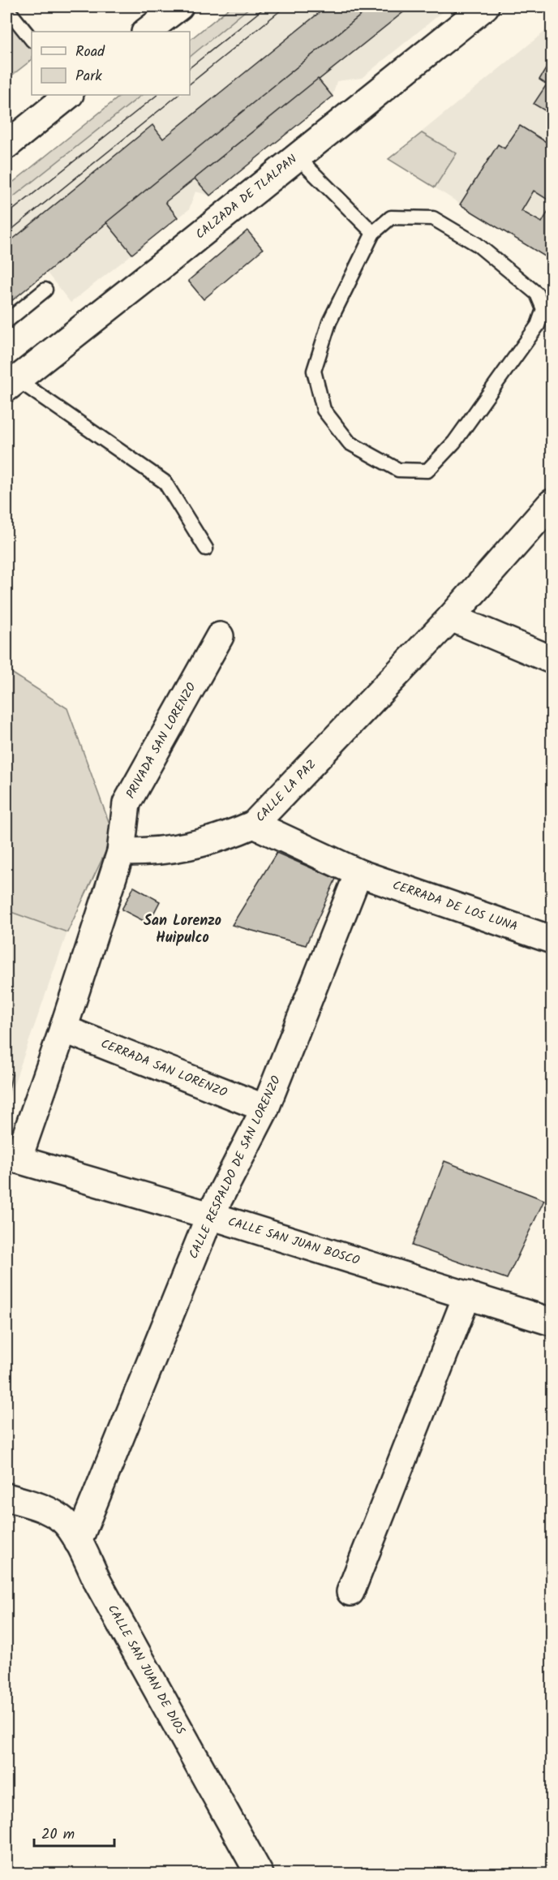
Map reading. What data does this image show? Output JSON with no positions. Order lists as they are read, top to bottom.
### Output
{
  "streets": {
    "street": [
      "CALZADA DE TLALPAN",
      "PRIVADA SAN LORENZO",
      "CALLE LA PAZ",
      "CERRADA DE LOS LUNA",
      "CERRADA SAN LORENZO",
      "CALLE RESPALDO DE SAN LORENZO",
      "CALLE SAN JUAN BOSCO",
      "CALLE SAN JUAN DE DIOS"
    ]
  },
  "crossings": [
    ["PRIVADA SAN LORENZO", "CALLE LA PAZ"],
    ["CALLE LA PAZ", "CERRADA DE LOS LUNA"],
    ["CERRADA DE LOS LUNA", "CALLE RESPALDO DE SAN LORENZO"],
    ["CERRADA SAN LORENZO", "CALLE RESPALDO DE SAN LORENZO"],
    ["CALLE RESPALDO DE SAN LORENZO", "CALLE SAN JUAN BOSCO"],
    ["CALLE RESPALDO DE SAN LORENZO", "CALLE SAN JUAN DE DIOS"]
  ],
  "districts": ["San Lorenzo Huipulco"],
  "legend": ["Road", "Park"],
  "scale_bar": "20 m"
}
